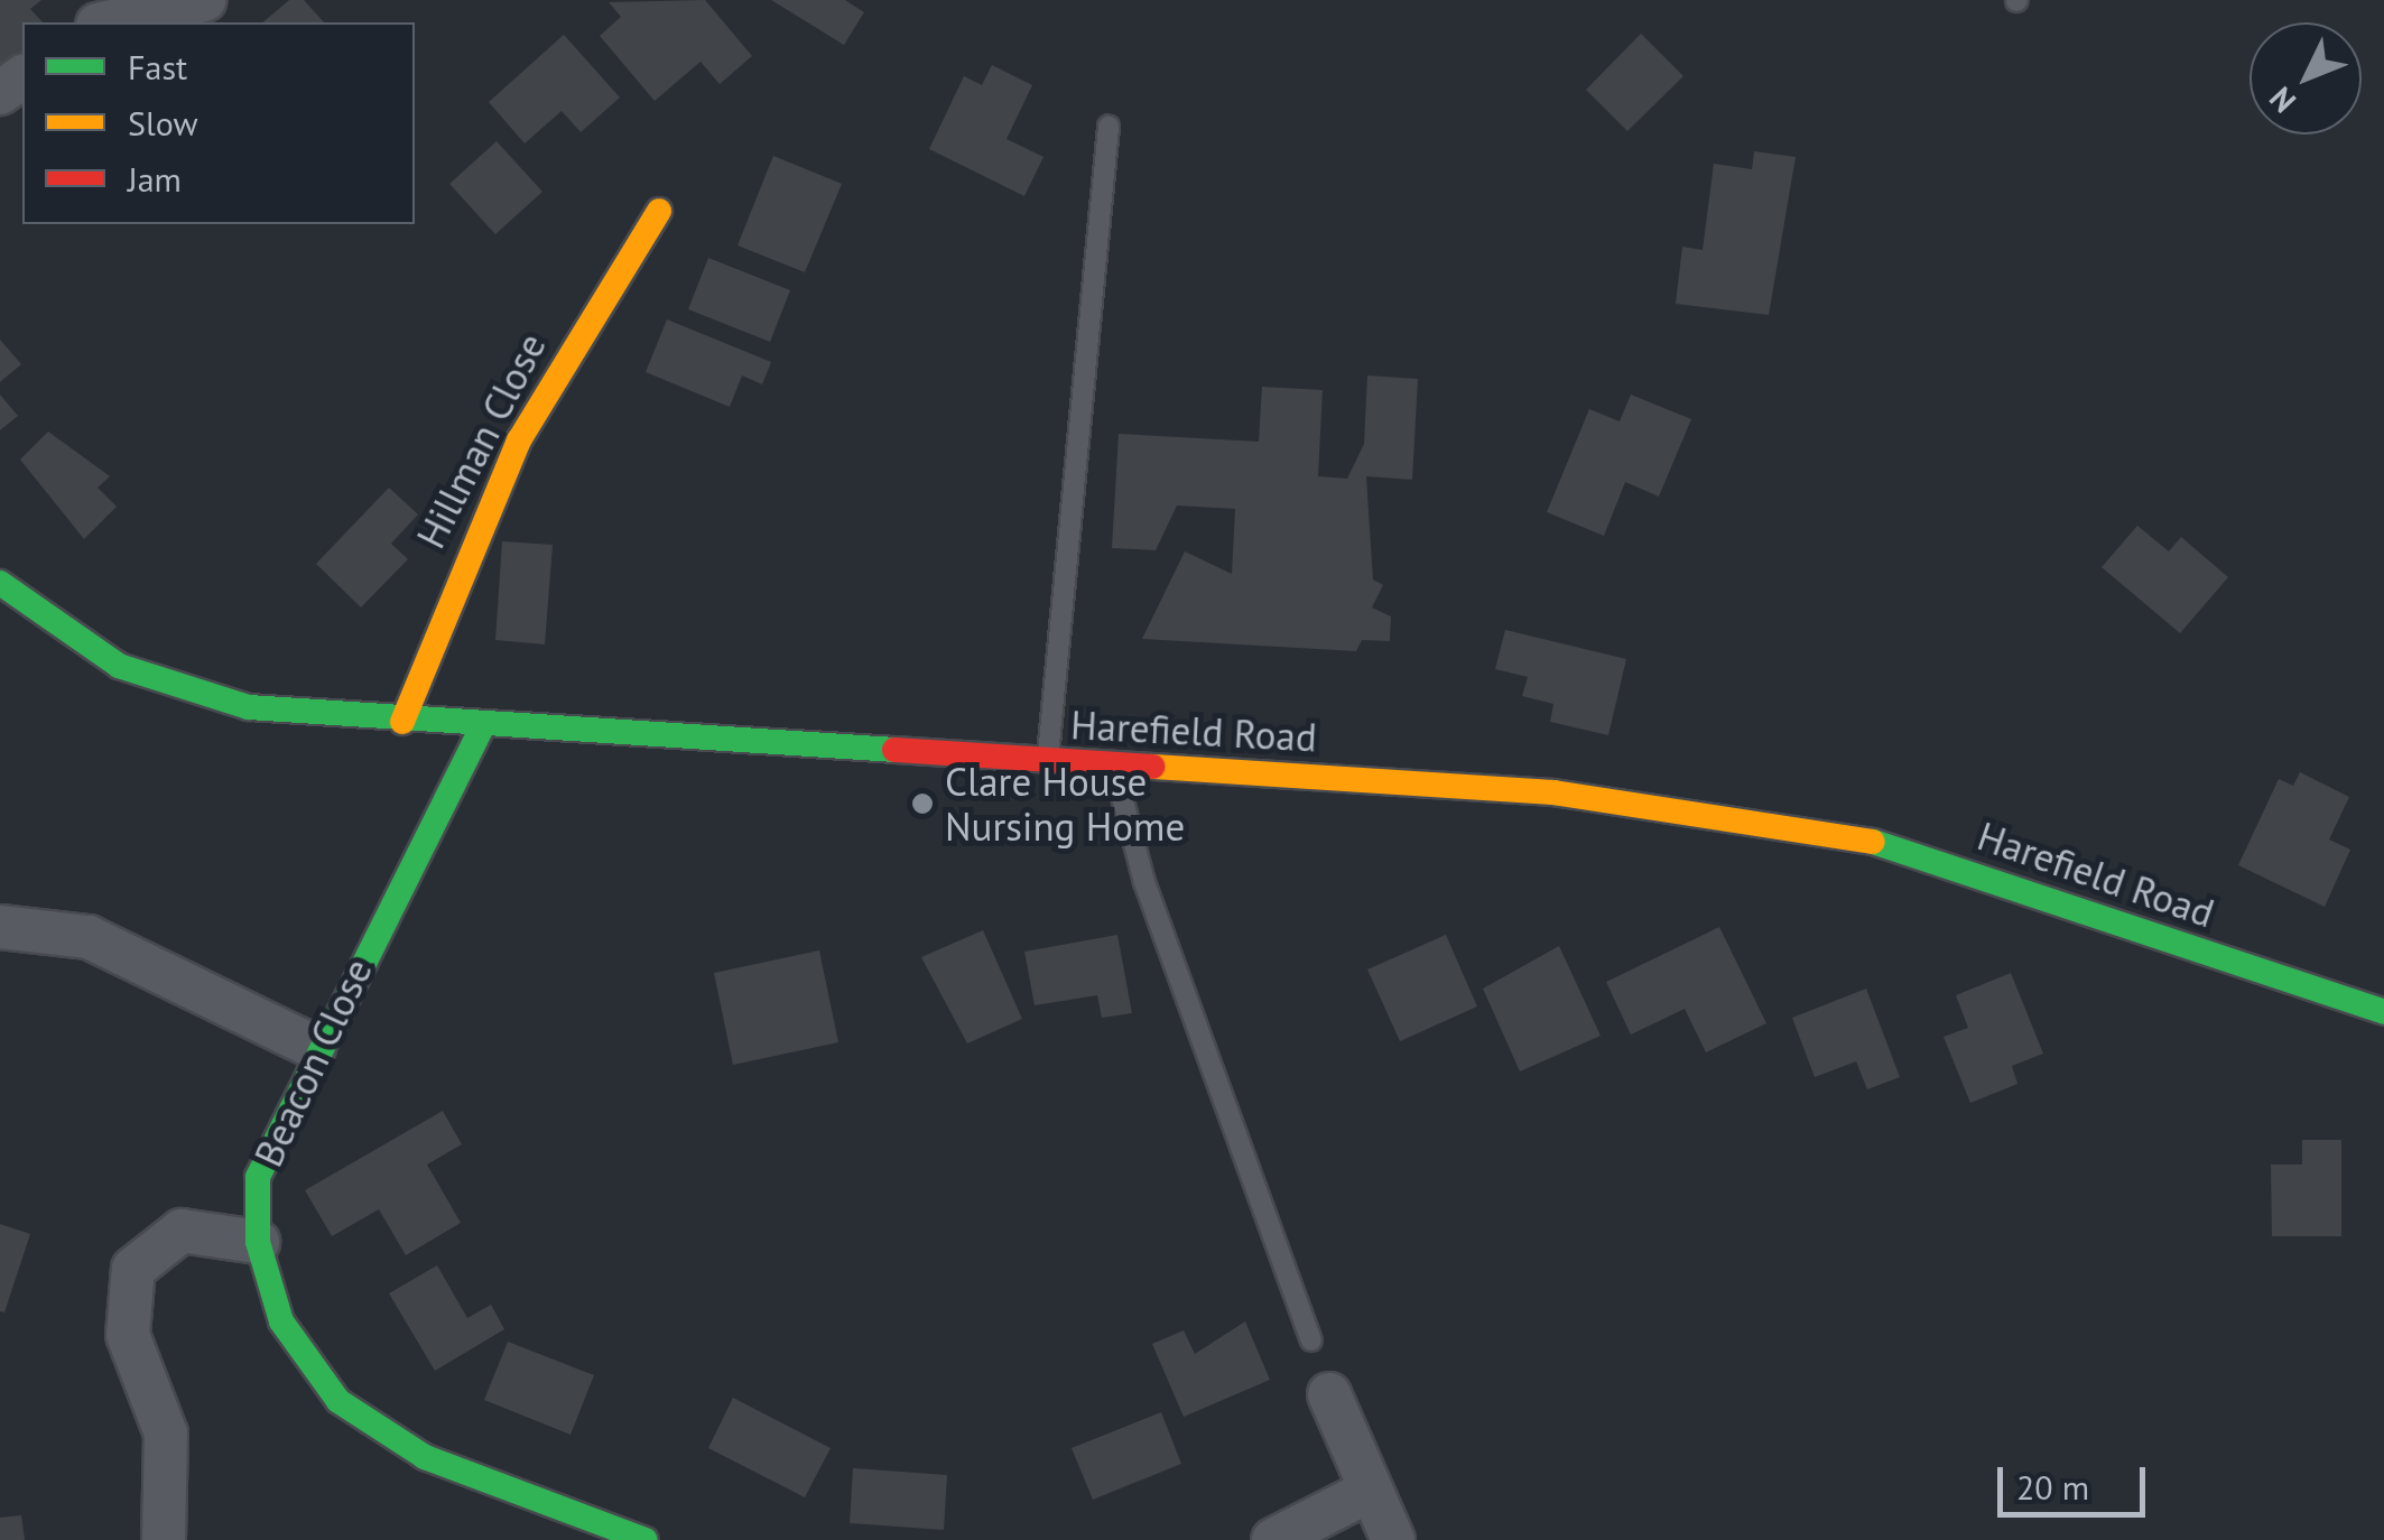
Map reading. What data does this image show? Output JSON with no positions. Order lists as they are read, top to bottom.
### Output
{
  "streets": {
    "main road": ["Hillman Close", "Harefield Road", "Beacon Close"]
  },
  "crossings": [
    ["Hillman Close", "Harefield Road"],
    ["Harefield Road", "Beacon Close"]
  ],
  "places": ["Clare House Nursing Home"],
  "legend": ["Fast", "Slow", "Jam"],
  "scale_bar": "20 m",
  "north": "bottom left"
}
